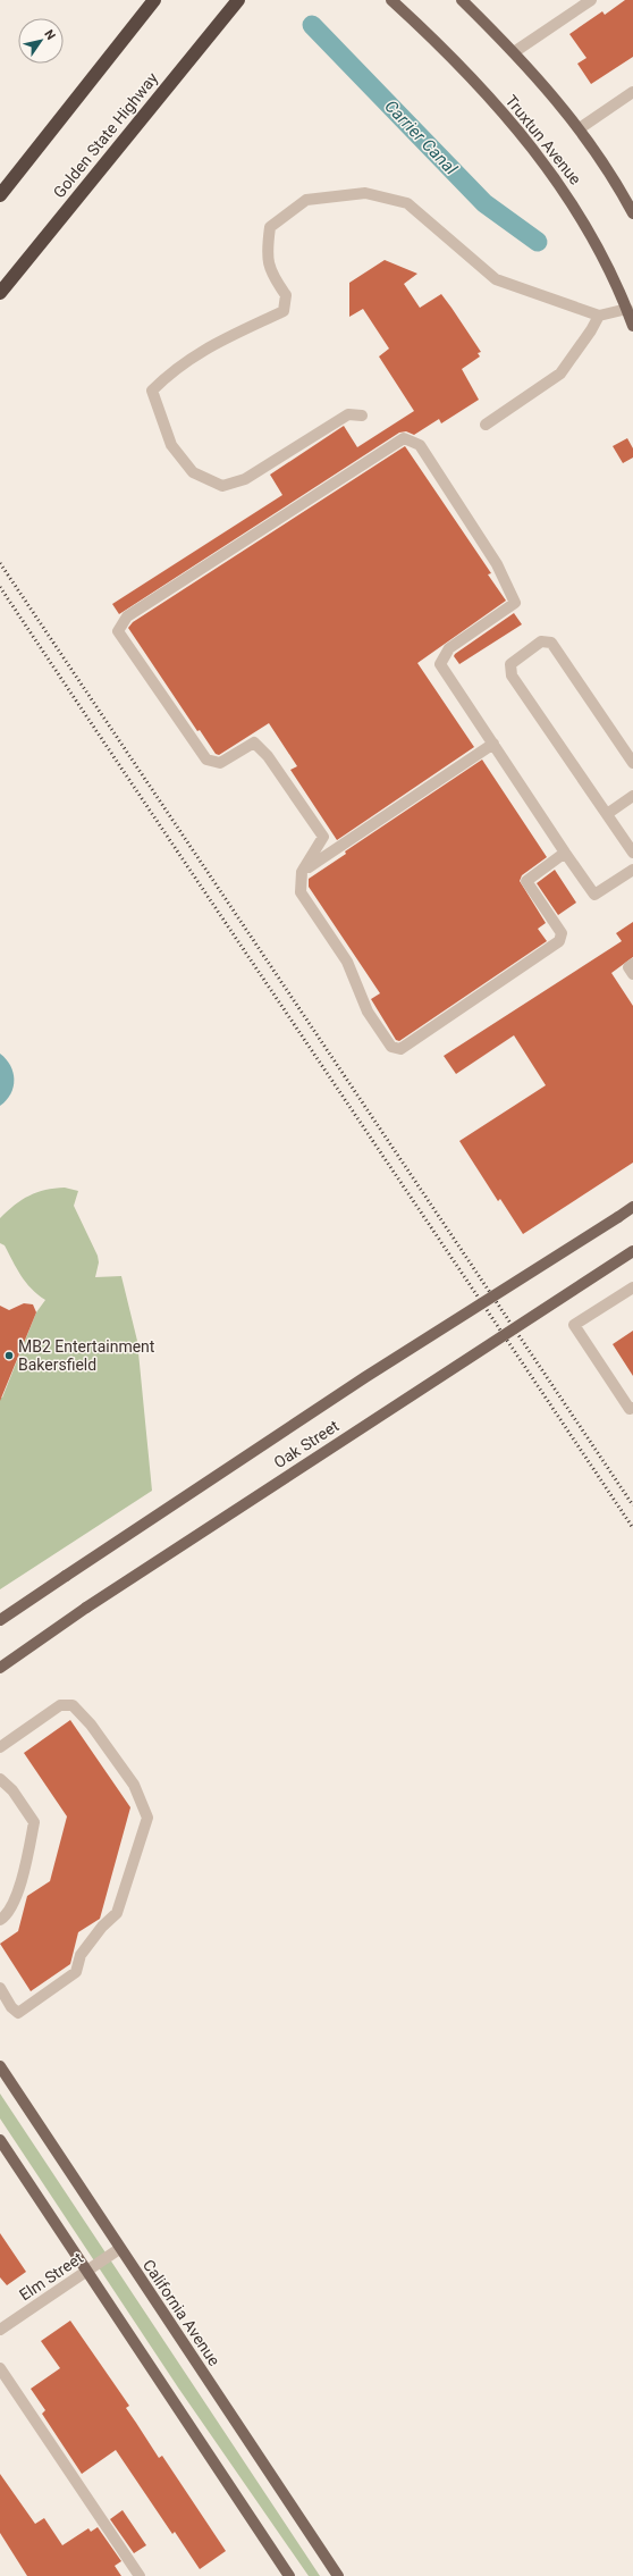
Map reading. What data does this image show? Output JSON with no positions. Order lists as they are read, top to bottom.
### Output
{
  "streets": {
    "highway": ["Golden State Highway"],
    "main road": ["Truxtun Avenue", "Oak Street", "California Avenue"],
    "street": ["Elm Street"]
  },
  "crossings": [
    ["Elm Street", "California Avenue"]
  ],
  "water": ["Carrier Canal"],
  "places": ["MB2 Entertainment Bakersfield"],
  "north": "top right"
}
